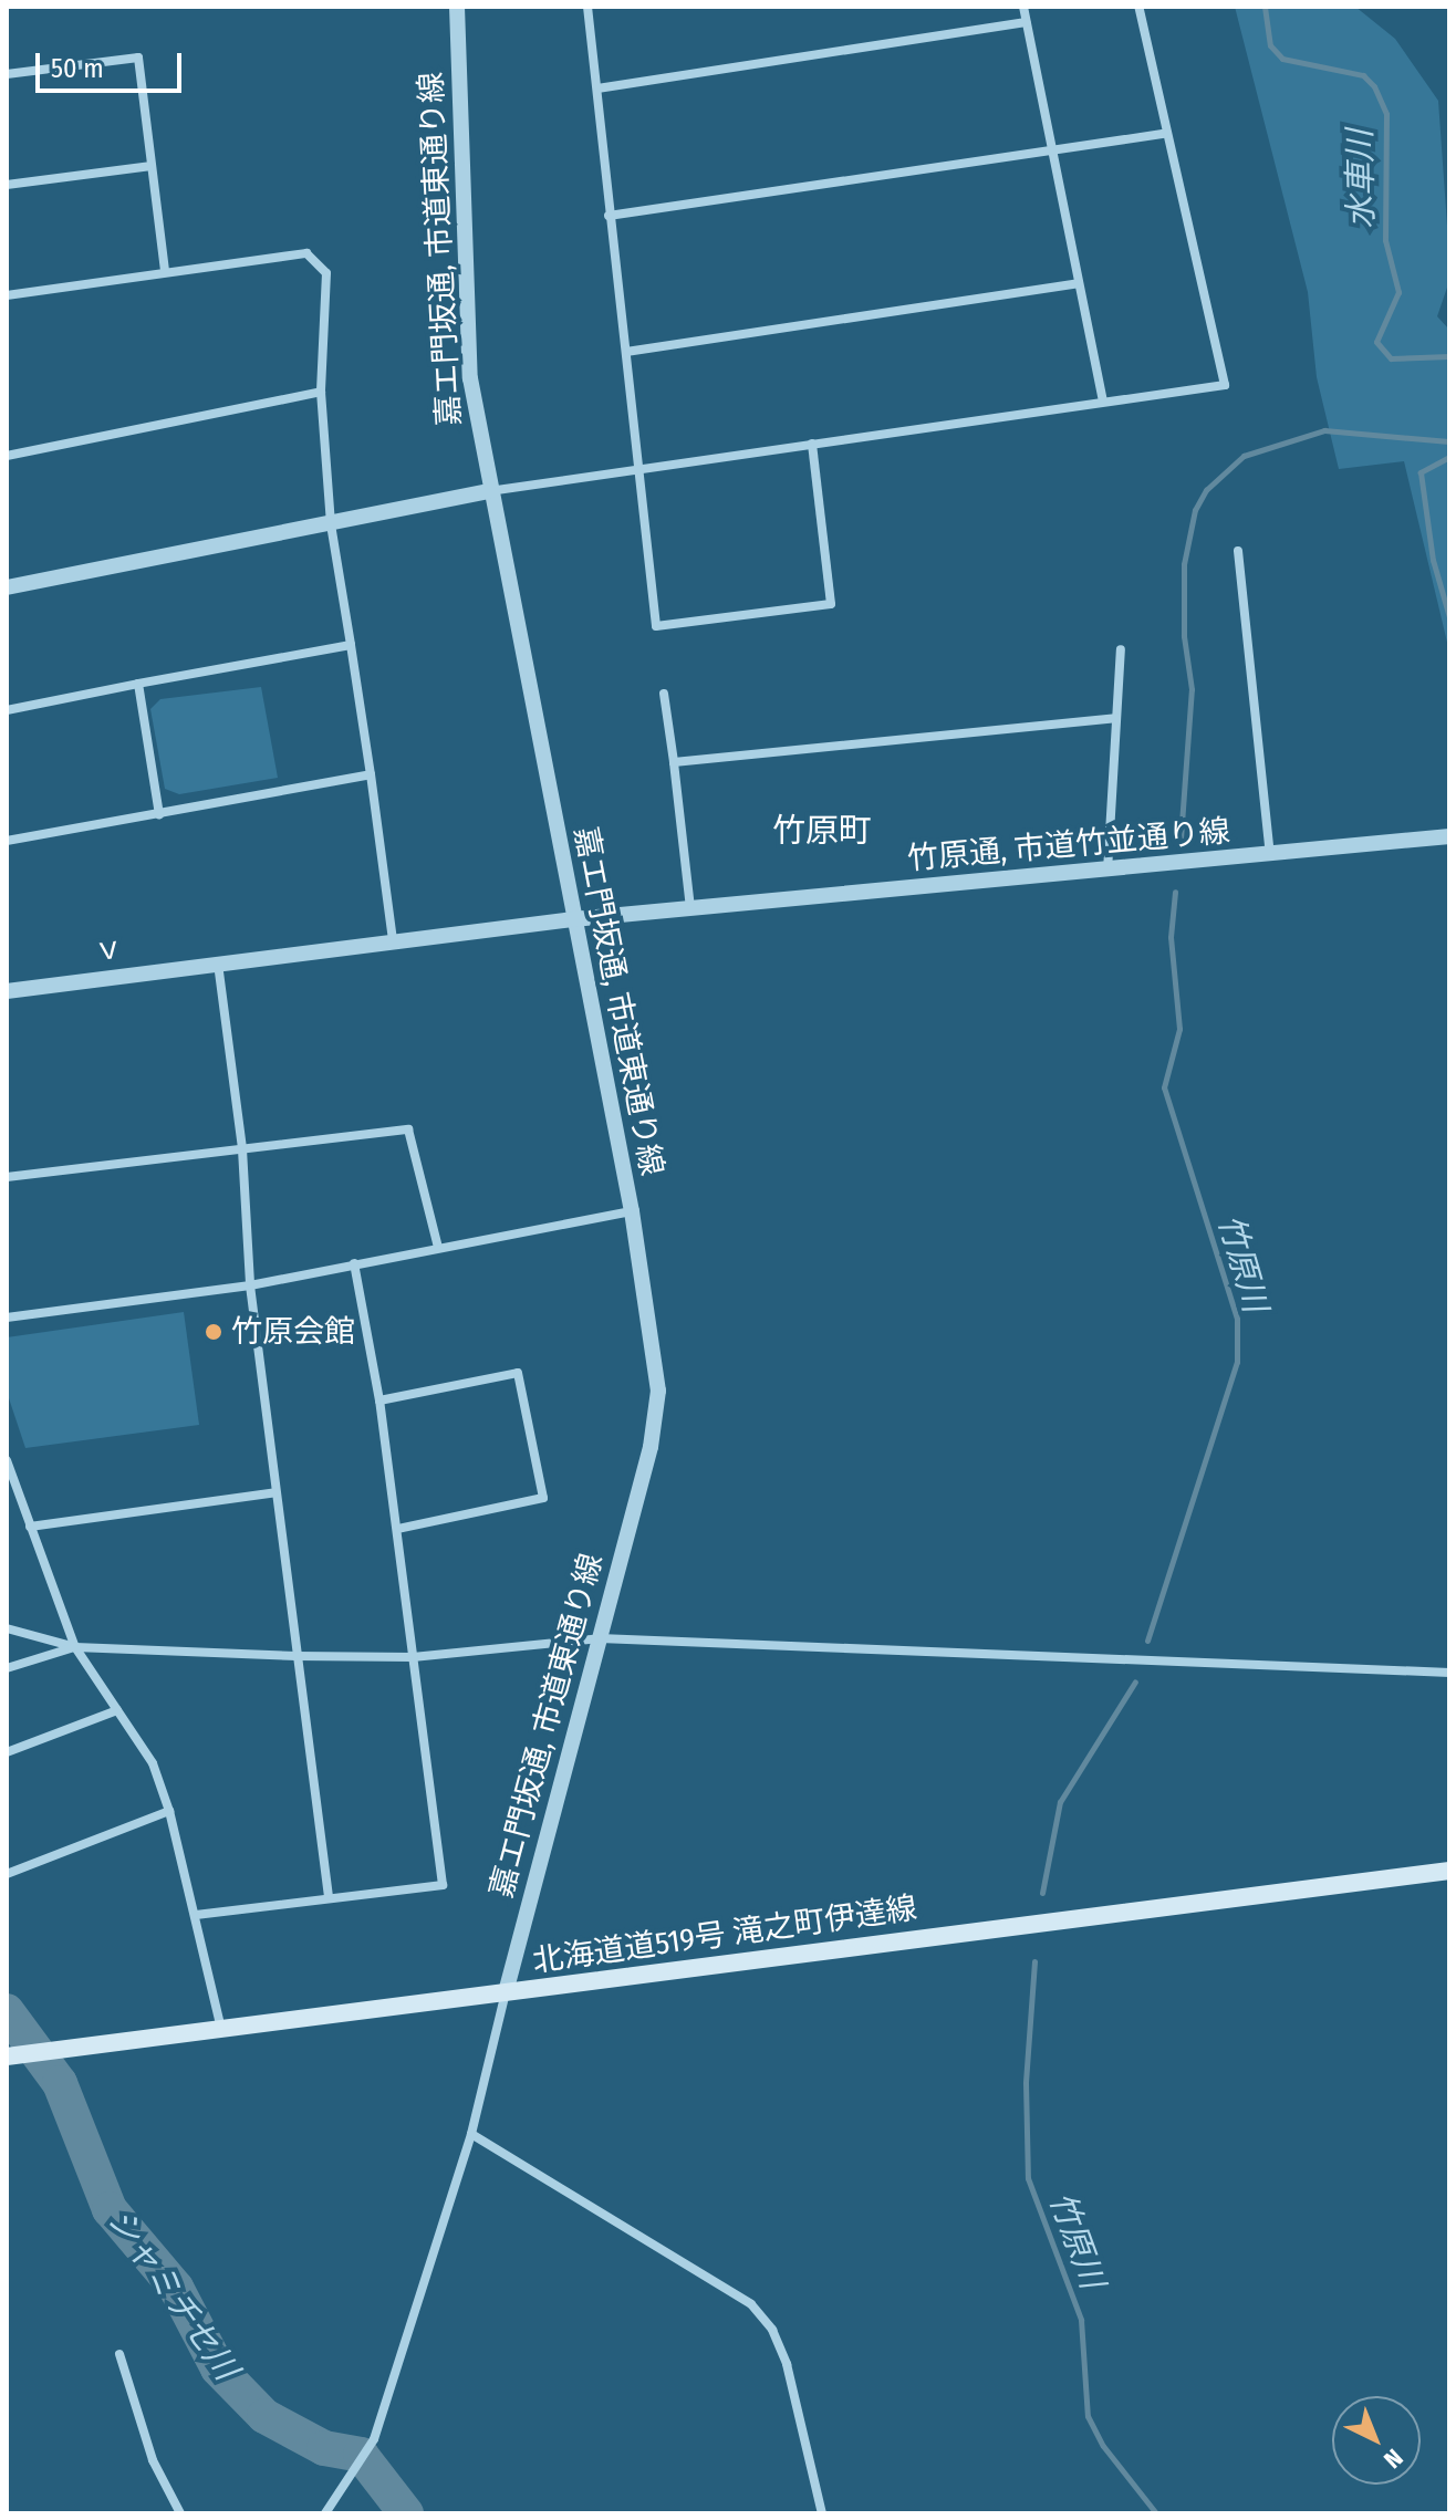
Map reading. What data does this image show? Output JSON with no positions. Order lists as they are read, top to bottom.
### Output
{
  "streets": {
    "main road": ["北海道道519号 滝之町伊達線"],
    "street": ["嘉エ門坂通, 市道東通り線", "竹原通, 市道竹並通り線", "ｖ"]
  },
  "crossings": [
    ["嘉エ門坂通, 市道東通り線", "竹原通, 市道竹並通り線"],
    ["嘉エ門坂通, 市道東通り線", "北海道道519号 滝之町伊達線"],
    ["竹原通, 市道竹並通り線", "ｖ"]
  ],
  "districts": ["竹原町"],
  "water": ["水車川", "竹原川", "シャミチセ川"],
  "places": ["竹原会館"],
  "scale_bar": "50 m",
  "north": "bottom right"
}
